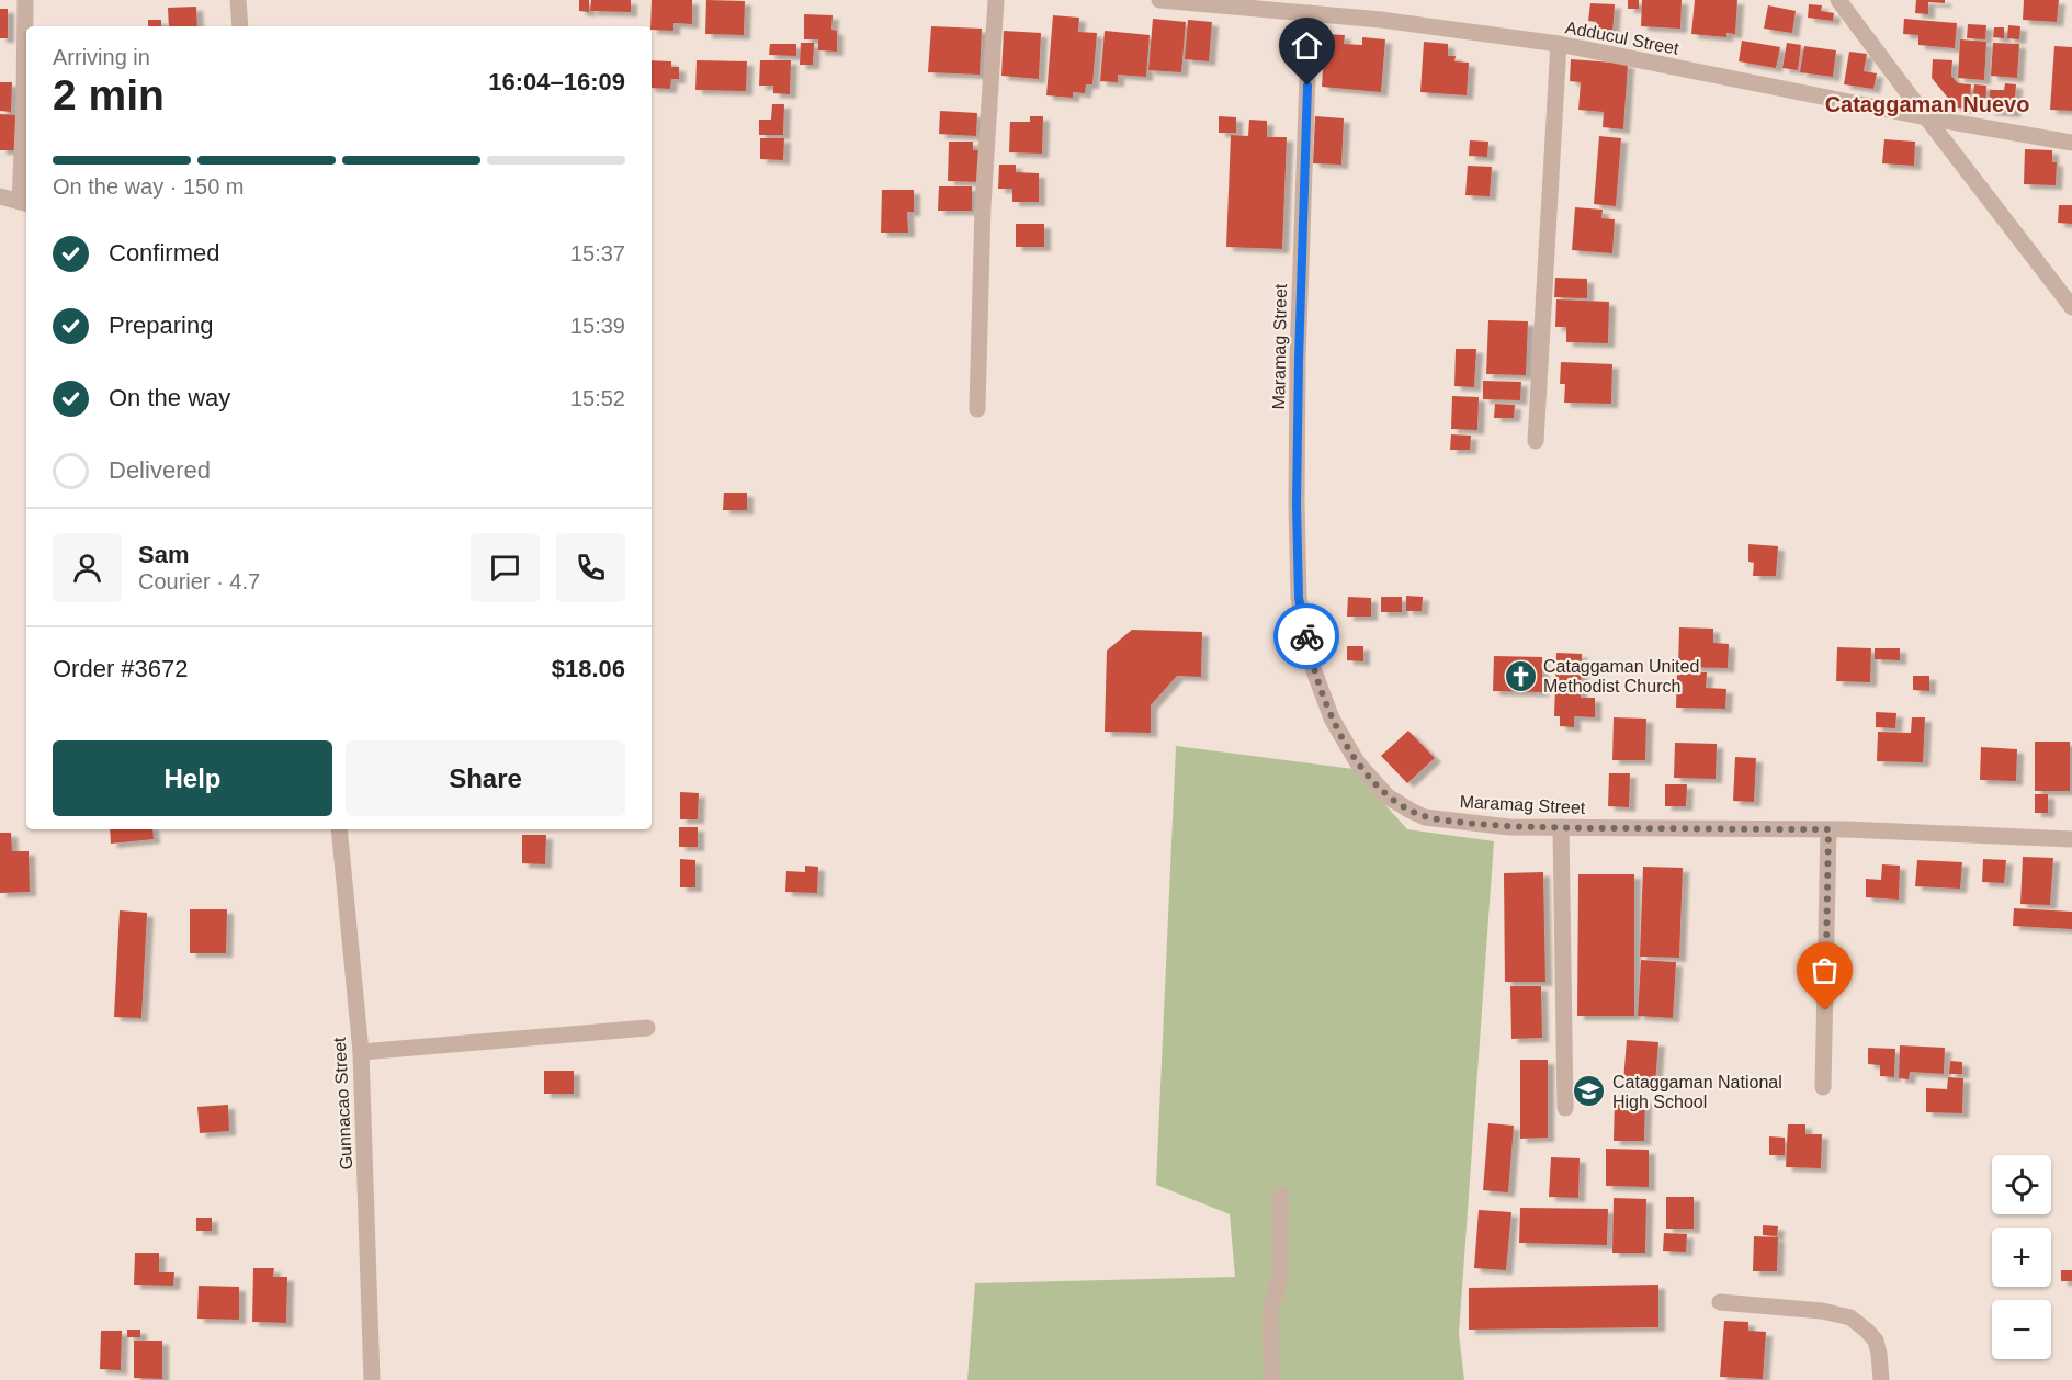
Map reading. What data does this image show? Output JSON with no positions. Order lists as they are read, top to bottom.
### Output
{
  "streets": {
    "street": ["Adducul Street", "Maramag Street", "Gunnacao Street"]
  },
  "crossings": [
    ["Adducul Street", "Maramag Street"]
  ],
  "districts": ["Cataggaman Nuevo"],
  "places": {
    "church": ["Cataggaman United Methodist Church"],
    "school or university": ["Cataggaman National High School"]
  },
  "page": {
    "heading": ["2 min", "Arriving in", "16:04–16:09"],
    "panel": [
      "Sam",
      "Courier · 4.7",
      "Order #3672",
      "$18.06"
    ],
    "bar": "On the way · 150 m",
    "list": [
      ["Confirmed", "15:37"],
      ["Preparing", "15:39"],
      ["On the way", "15:52"],
      "Delivered"
    ],
    "buttons": ["Help", "Share"],
    "map_buttons": ["+", "−"]
  }
}
